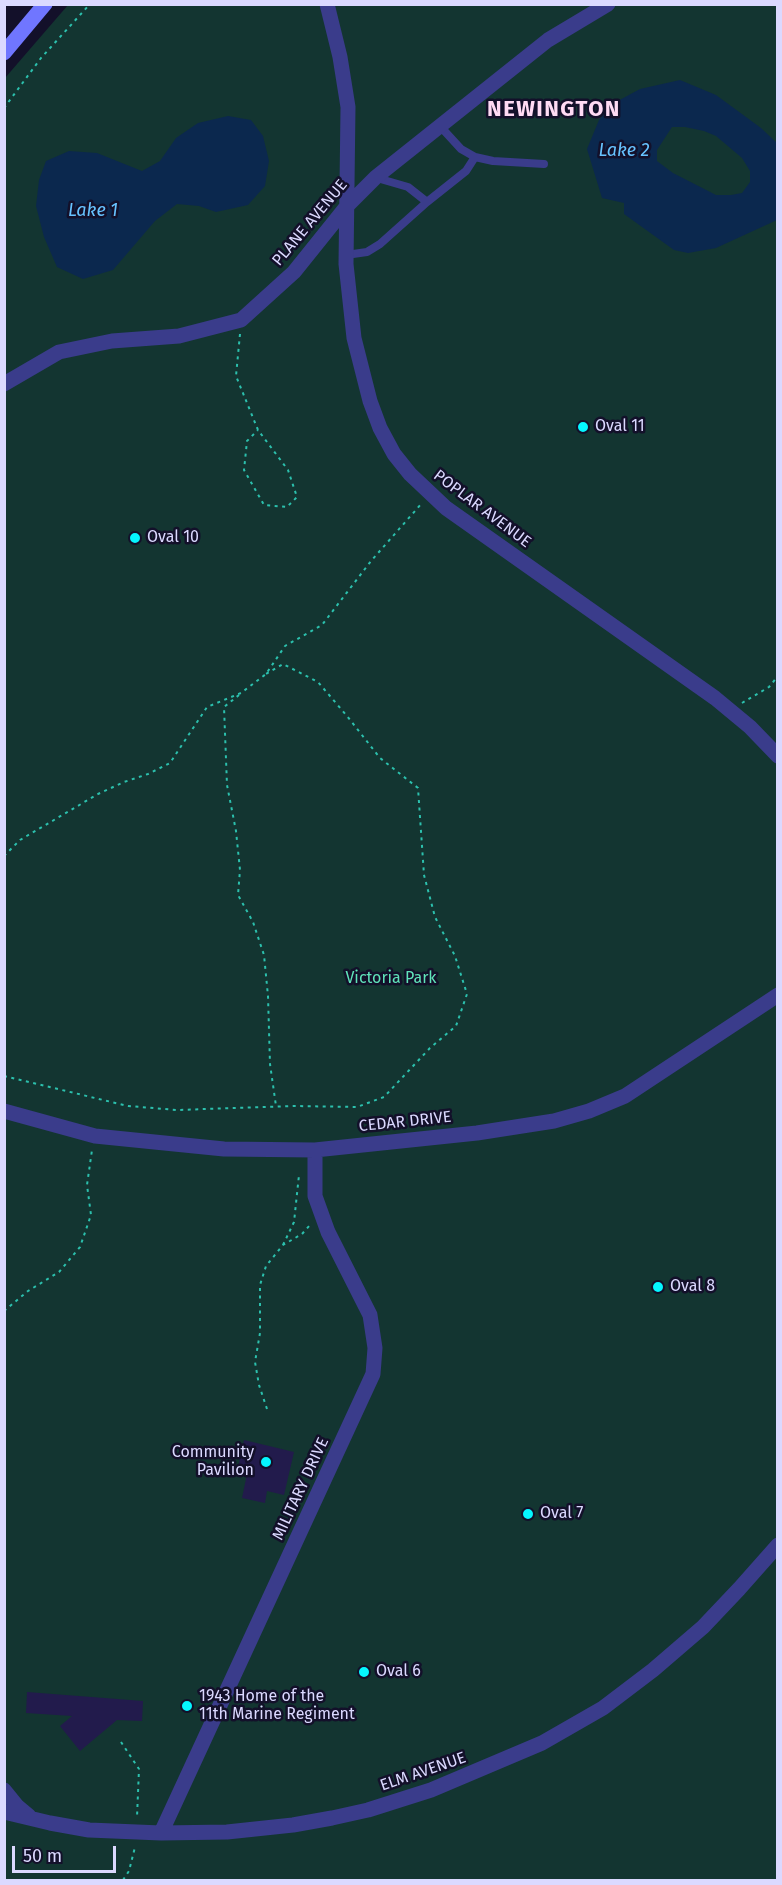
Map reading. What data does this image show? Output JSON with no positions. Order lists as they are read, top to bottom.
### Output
{
  "streets": {
    "street": [
      "PLANE AVENUE",
      "POPLAR AVENUE",
      "CEDAR DRIVE",
      "MILITARY DRIVE",
      "ELM AVENUE"
    ]
  },
  "crossings": [
    ["PLANE AVENUE", "POPLAR AVENUE"],
    ["CEDAR DRIVE", "MILITARY DRIVE"],
    ["MILITARY DRIVE", "ELM AVENUE"]
  ],
  "districts": ["NEWINGTON"],
  "water": ["Lake 2", "Lake 1"],
  "parks": ["Victoria Park"],
  "places": [
    "Oval 11",
    "Oval 10",
    "Oval 8",
    "Community Pavilion",
    "Oval 7",
    "Oval 6",
    "1943 Home of the 11th Marine Regiment"
  ],
  "scale_bar": "50 m"
}
